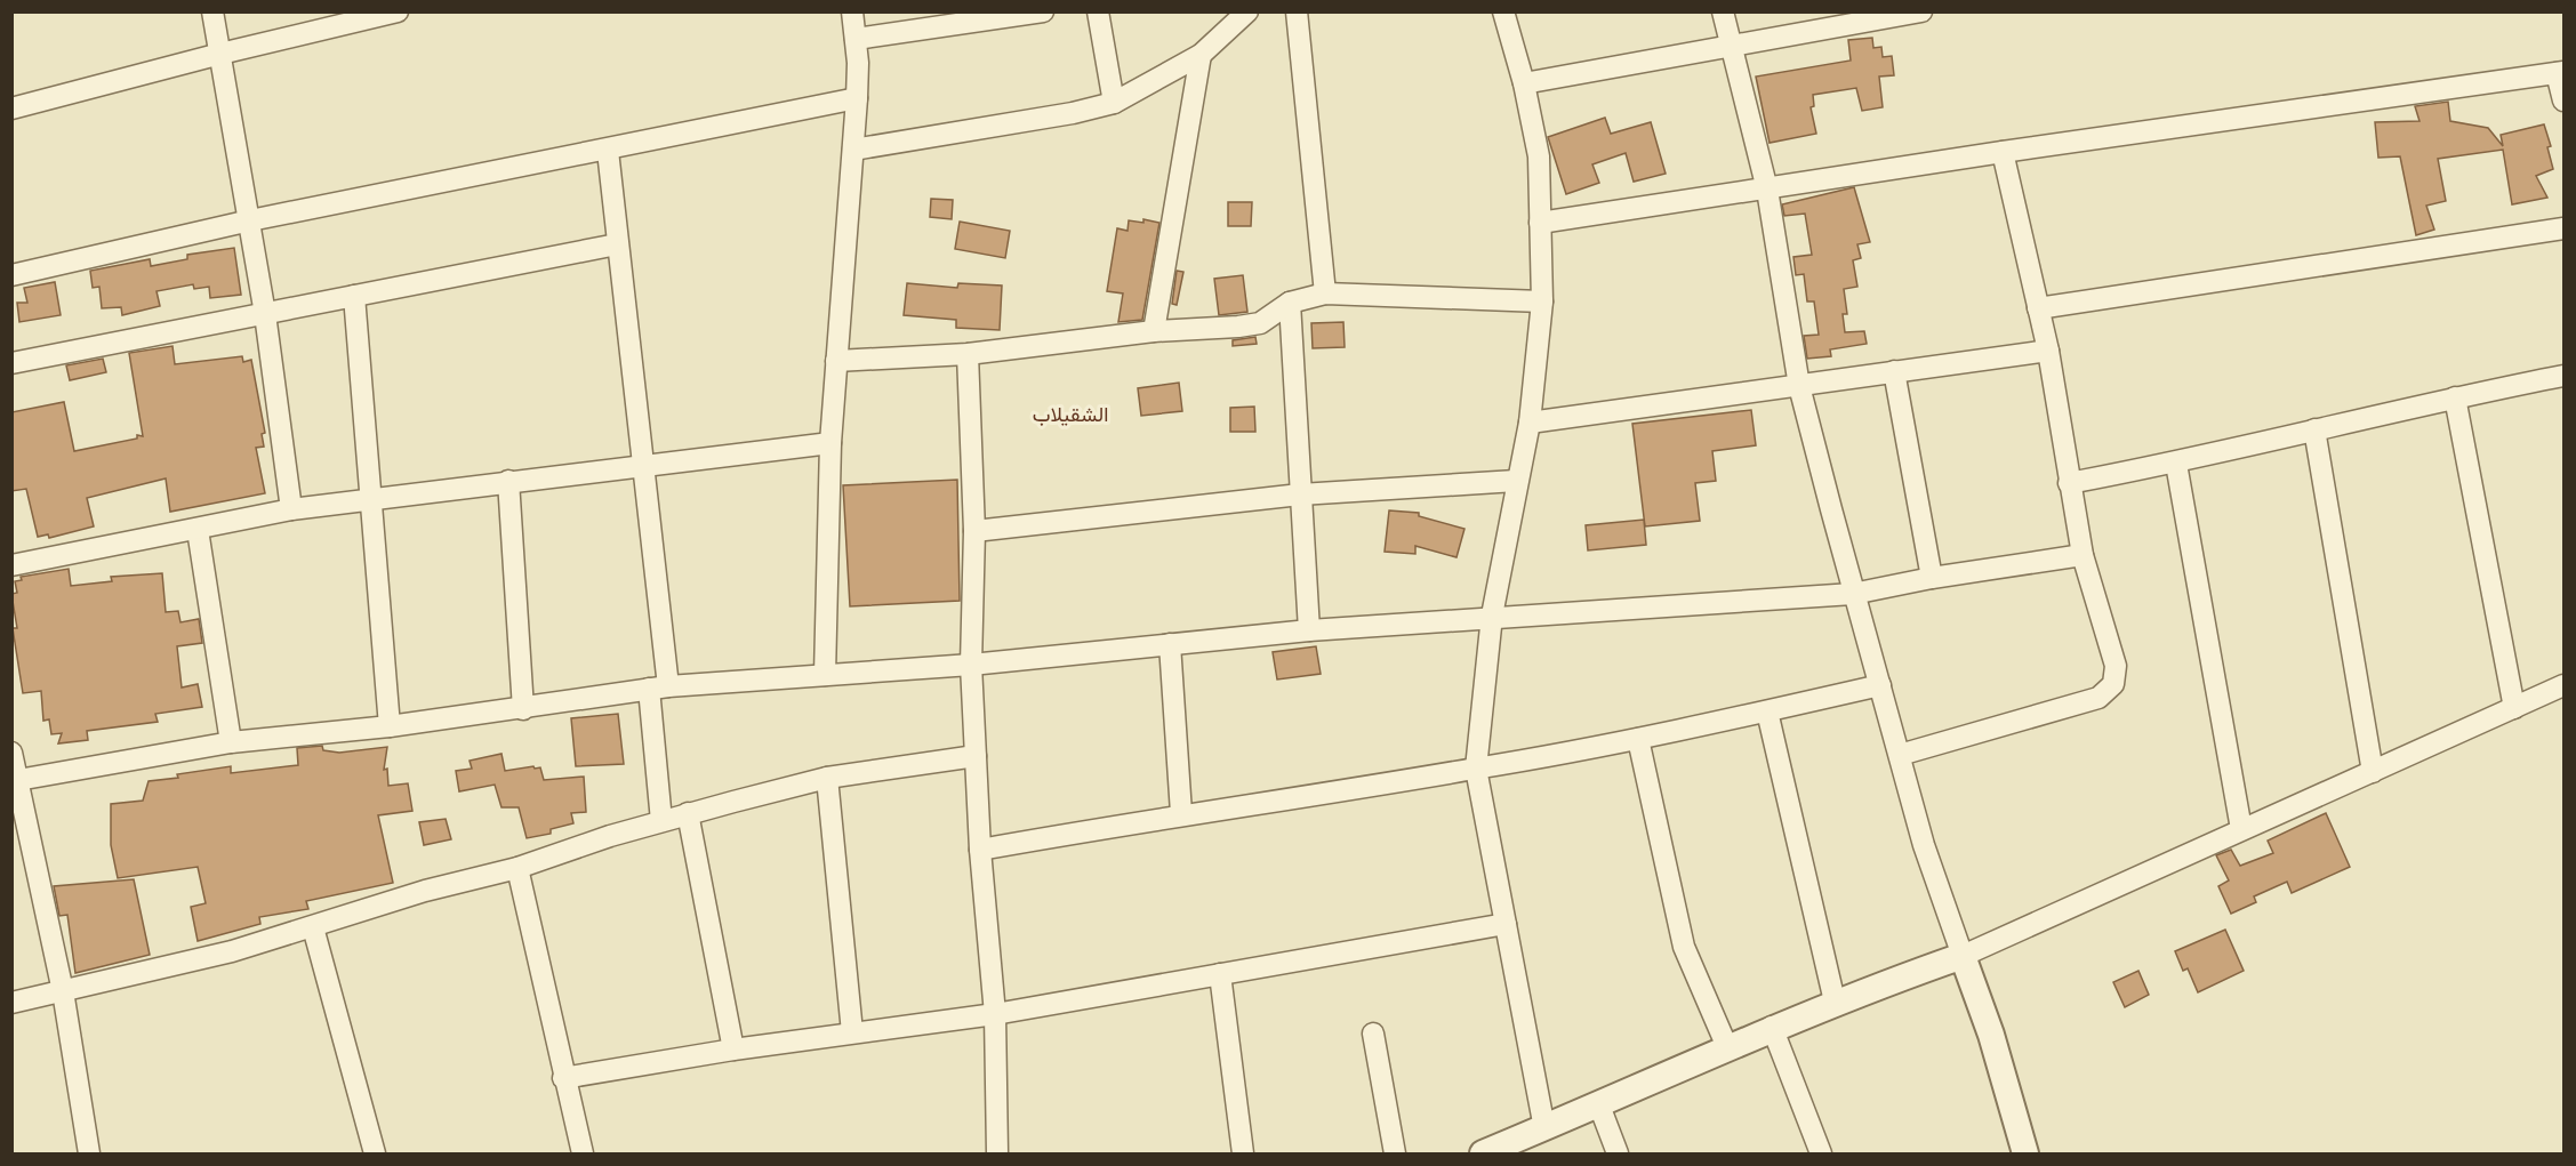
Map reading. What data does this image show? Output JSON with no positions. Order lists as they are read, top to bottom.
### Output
{
  "districts": ["الشقيلاب"]
}
